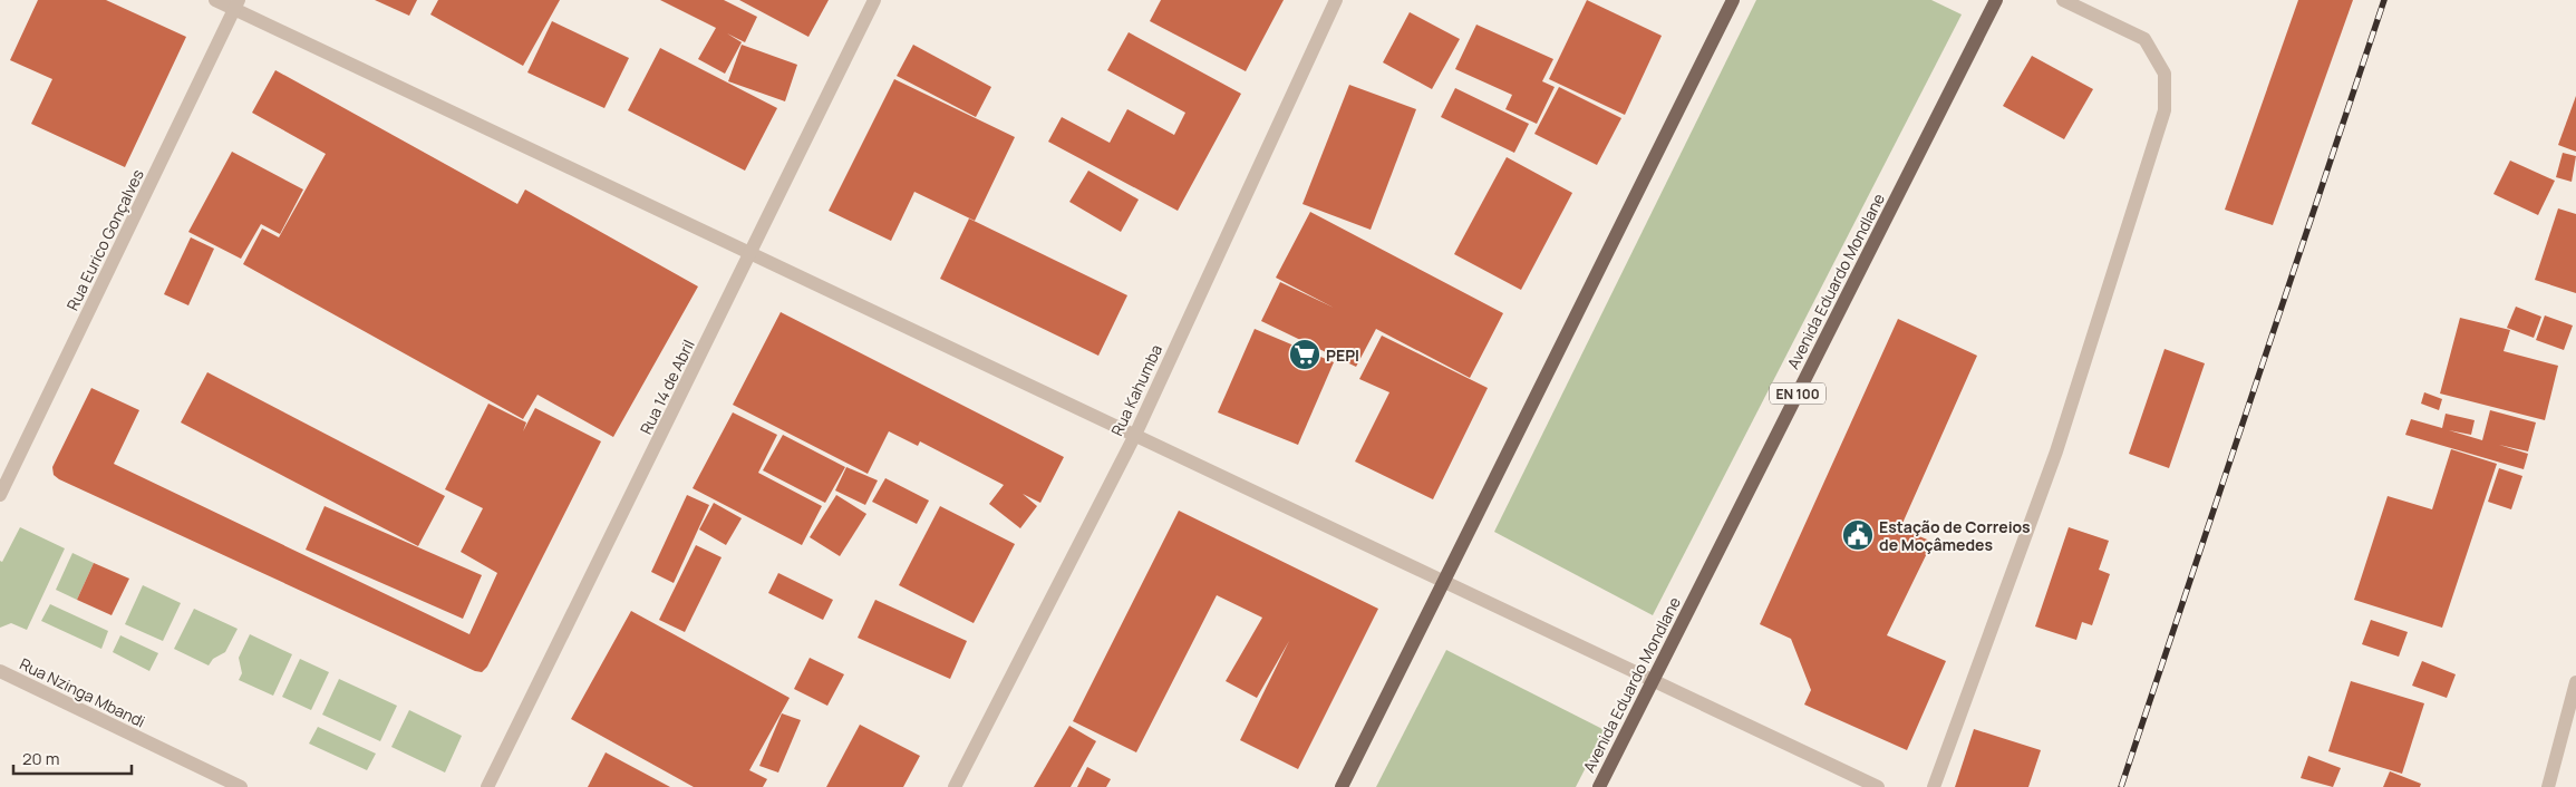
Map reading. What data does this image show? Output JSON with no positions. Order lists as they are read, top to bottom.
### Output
{
  "streets": {
    "main road": ["Avenida Eduardo Mondlane", "EN 100"],
    "street": [
      "Rua Eurico Gonçalves",
      "Rua 14 de Abril",
      "Rua Kahumba",
      "Rua Nzinga Mbandi"
    ]
  },
  "places": {
    "supermarket": ["PEPI"],
    "public building": ["Estação de Correios de Moçâmedes"]
  },
  "scale_bar": "20 m"
}
